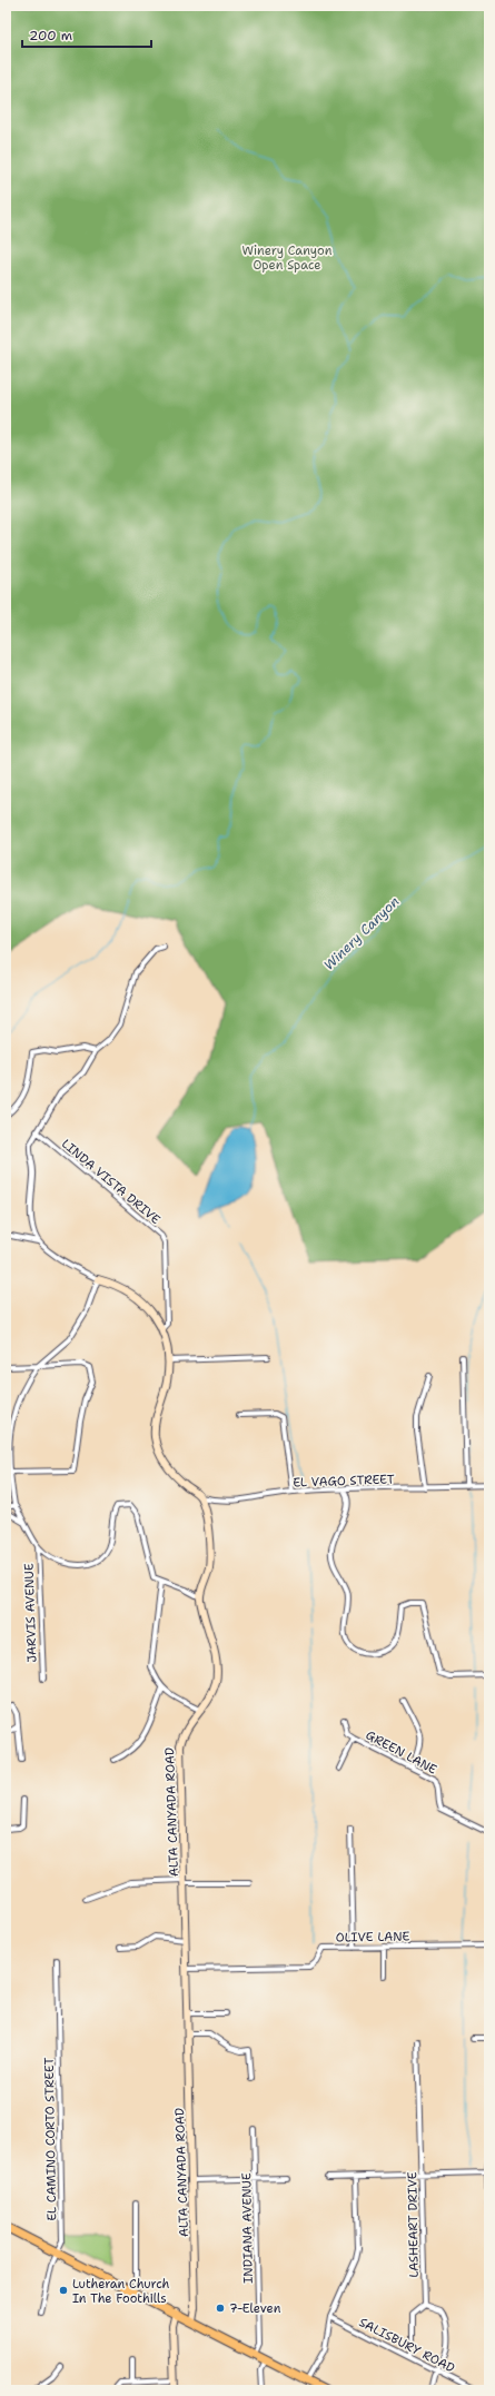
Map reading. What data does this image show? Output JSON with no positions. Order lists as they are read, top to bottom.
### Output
{
  "streets": {
    "street": [
      "LINDA VISTA DRIVE",
      "EL VAGO STREET",
      "JARVIS AVENUE",
      "GREEN LANE",
      "ALTA CANYADA ROAD",
      "OLIVE LANE",
      "EL CAMINO CORTO STREET",
      "LASHEART DRIVE",
      "INDIANA AVENUE",
      "SALISBURY ROAD"
    ]
  },
  "crossings": [
    ["EL VAGO STREET", "ALTA CANYADA ROAD"],
    ["ALTA CANYADA ROAD", "OLIVE LANE"]
  ],
  "water": ["Winery Canyon"],
  "parks": ["Winery Canyon Open Space"],
  "places": ["Lutheran Church In The Foothills", "7-Eleven"],
  "scale_bar": "200 m"
}
